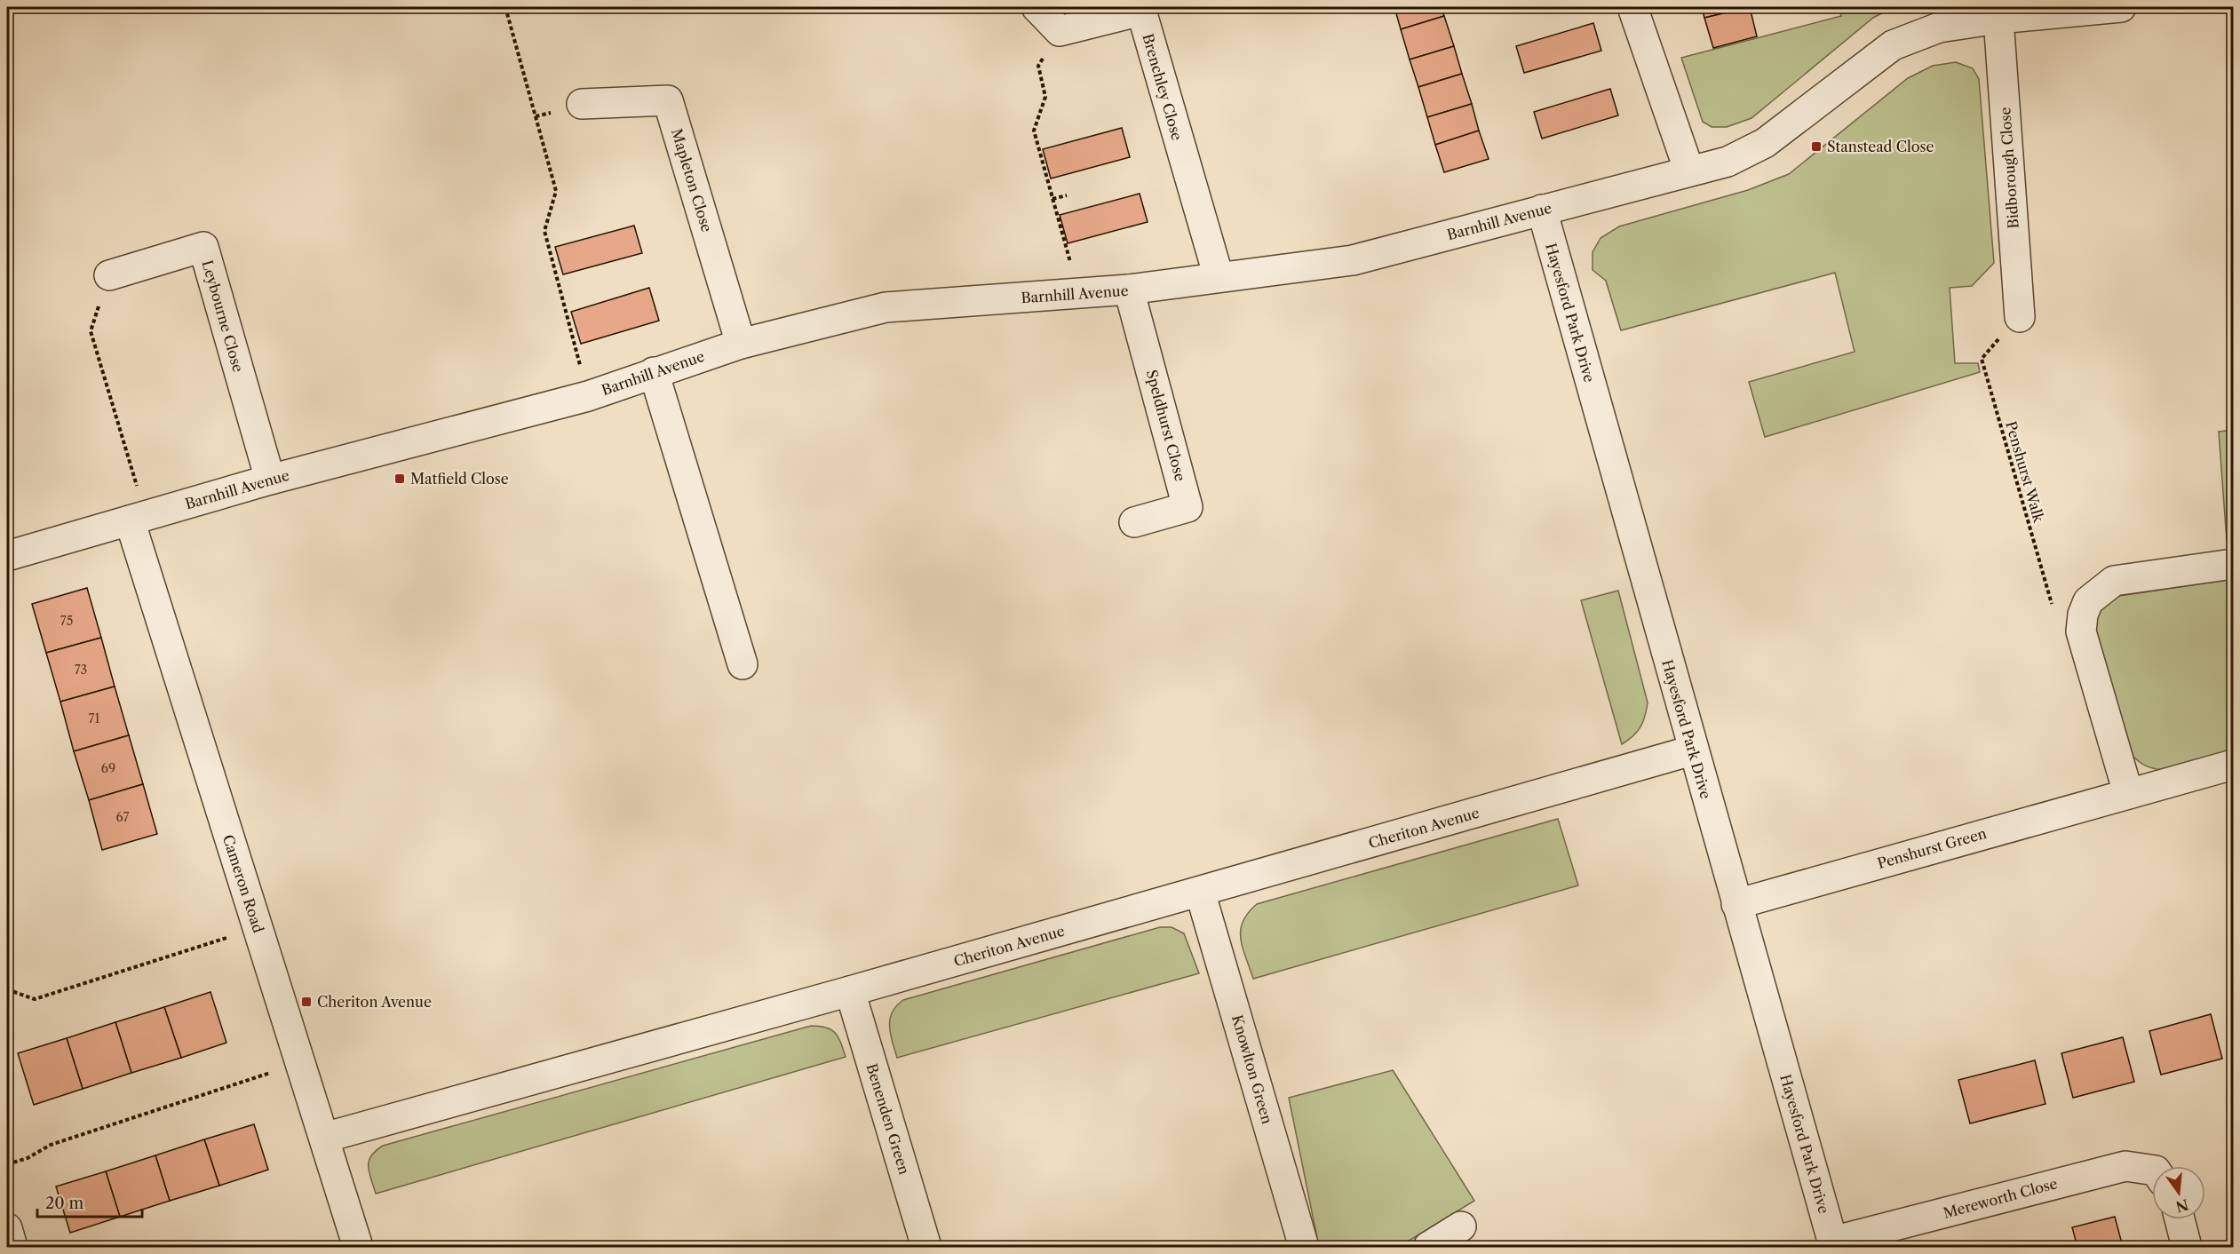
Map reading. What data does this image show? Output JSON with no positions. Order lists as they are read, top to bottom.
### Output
{
  "streets": {
    "street": [
      "Brenchley Close",
      "Bidborough Close",
      "Mapleton Close",
      "Barnhill Avenue",
      "Hayesford Park Drive",
      "Leybourne Close",
      "Speldhurst Close",
      "Cheriton Avenue",
      "Penshurst Green",
      "Cameron Road",
      "Knowlton Green",
      "Benenden Green",
      "Mereworth Close"
    ],
    "path": ["Penshurst Walk"]
  },
  "crossings": [
    ["Brenchley Close", "Barnhill Avenue"],
    ["Bidborough Close", "Barnhill Avenue"],
    ["Bidborough Close", "Penshurst Walk"],
    ["Mapleton Close", "Barnhill Avenue"],
    ["Barnhill Avenue", "Hayesford Park Drive"],
    ["Barnhill Avenue", "Leybourne Close"],
    ["Barnhill Avenue", "Speldhurst Close"],
    ["Barnhill Avenue", "Cameron Road"],
    ["Hayesford Park Drive", "Cheriton Avenue"],
    ["Hayesford Park Drive", "Penshurst Green"],
    ["Hayesford Park Drive", "Mereworth Close"],
    ["Cheriton Avenue", "Cameron Road"],
    ["Cheriton Avenue", "Knowlton Green"],
    ["Cheriton Avenue", "Benenden Green"]
  ],
  "places": {
    "transit": ["Stanstead Close", "Matfield Close", "Cheriton Avenue"]
  },
  "house_numbers": [
    "75",
    "73",
    "71",
    "69",
    "67"
  ],
  "scale_bar": "20 m",
  "north": "bottom"
}
